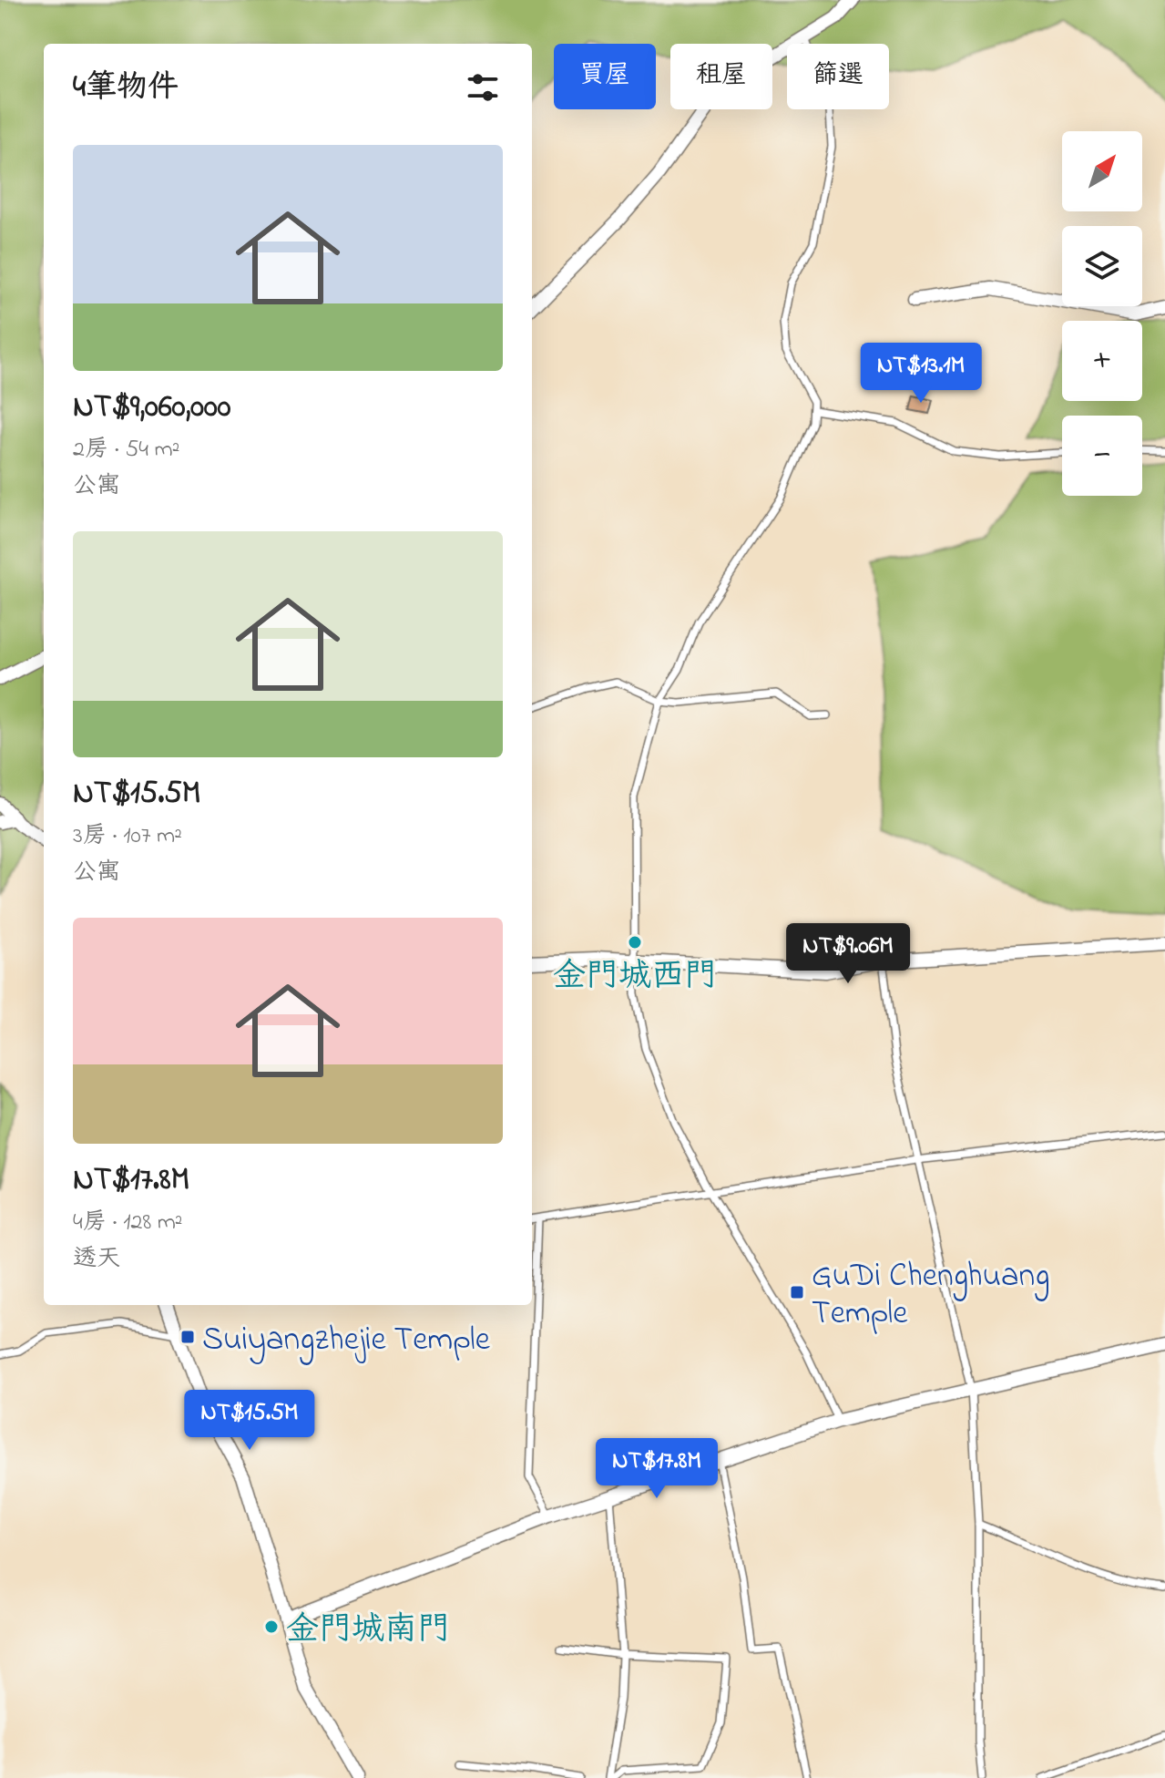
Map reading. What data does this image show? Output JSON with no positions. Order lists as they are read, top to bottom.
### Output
{
  "places": {
    "other": ["金門城西門", "金門城南門"],
    "transit": ["GuDi Chenghuang Temple", "Suiyangzhejie Temple"]
  },
  "north": "top right",
  "page": {
    "chip": ["買屋", "租屋", "篩選"],
    "heading": "4筆物件",
    "map_buttons": ["+", "−"],
    "list": [
      {
        "name": "NT$9,060,000",
        "note": "2房 · 54 m² · 公寓"
      },
      {
        "name": "NT$15.5M",
        "note": "3房 · 107 m² · 公寓"
      },
      {
        "name": "NT$17.8M",
        "note": "4房 · 128 m² · 透天"
      }
    ],
    "price": [
      "NT$13.1M",
      "NT$9.06M",
      "NT$15.5M",
      "NT$17.8M"
    ]
  }
}
